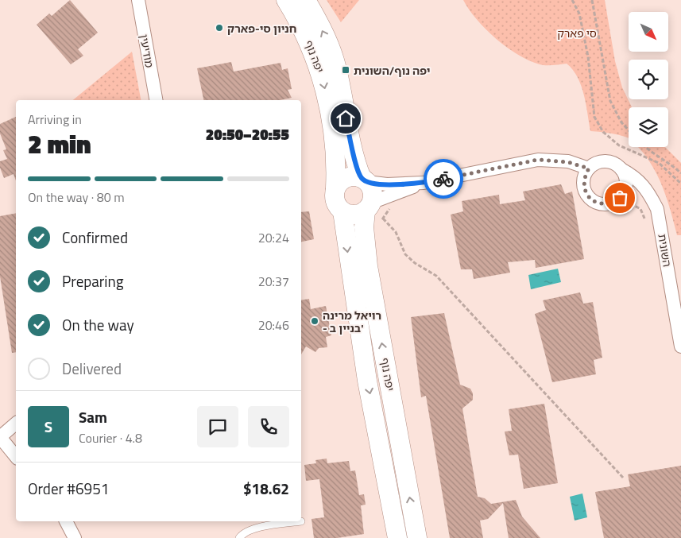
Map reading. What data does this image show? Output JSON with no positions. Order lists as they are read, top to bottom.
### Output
{
  "streets": {
    "main road": ["יפה נוף"],
    "street": ["מודיעין", "השונית"]
  },
  "parks": ["סי פארק"],
  "places": {
    "other": ["חניון סי-פארק", "רויאל מרינה - בניין ב'"],
    "transit": ["יפה נוף/השונית"]
  },
  "north": "bottom right",
  "page": {
    "heading": ["2 min", "Arriving in", "20:50–20:55"],
    "panel": [
      "Sam",
      "Courier · 4.8",
      "Order #6951",
      "$18.62"
    ],
    "bar": "On the way · 80 m",
    "list": [
      ["Confirmed", "20:24"],
      ["Preparing", "20:37"],
      ["On the way", "20:46"],
      "Delivered"
    ],
    "round": "S"
  }
}
